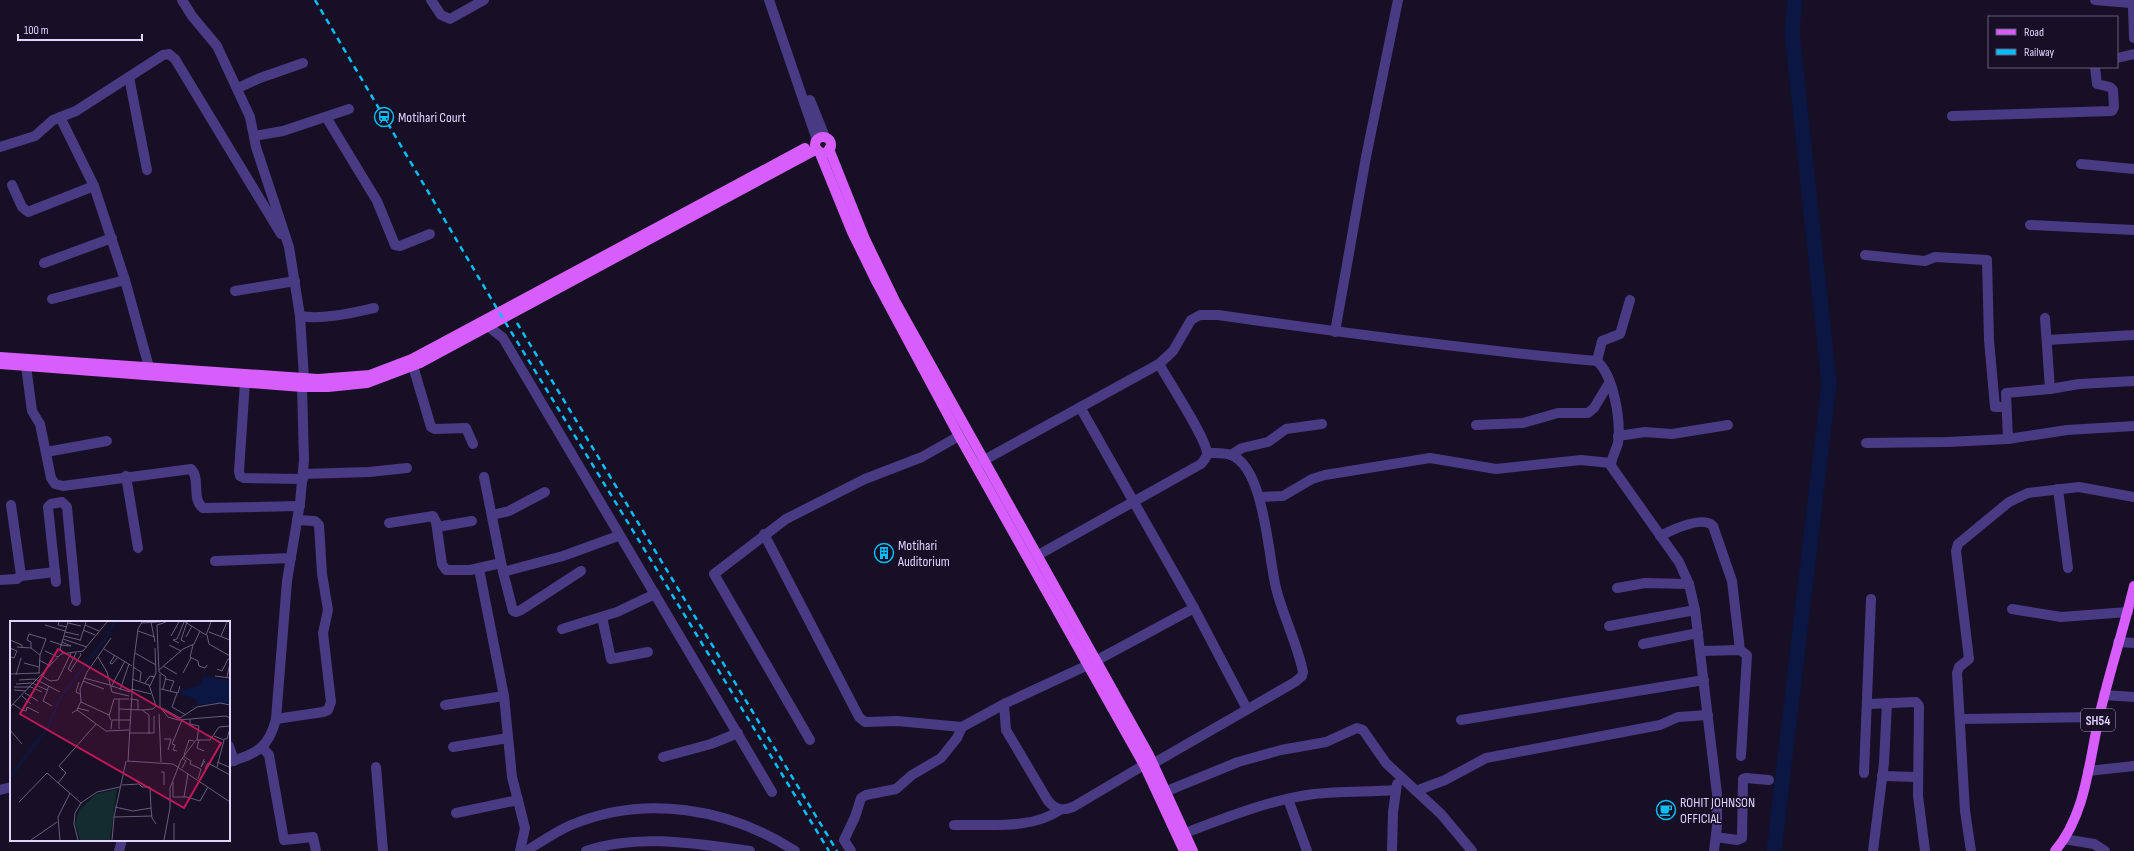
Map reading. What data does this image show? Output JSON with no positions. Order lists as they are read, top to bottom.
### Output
{
  "streets": {
    "main road": ["SH54"]
  },
  "places": {
    "station": ["Motihari Court"],
    "building": ["Motihari Auditorium"],
    "cafe": ["ROHIT JOHNSON OFFICIAL"]
  },
  "legend": ["Road", "Railway"],
  "scale_bar": "100 m"
}
